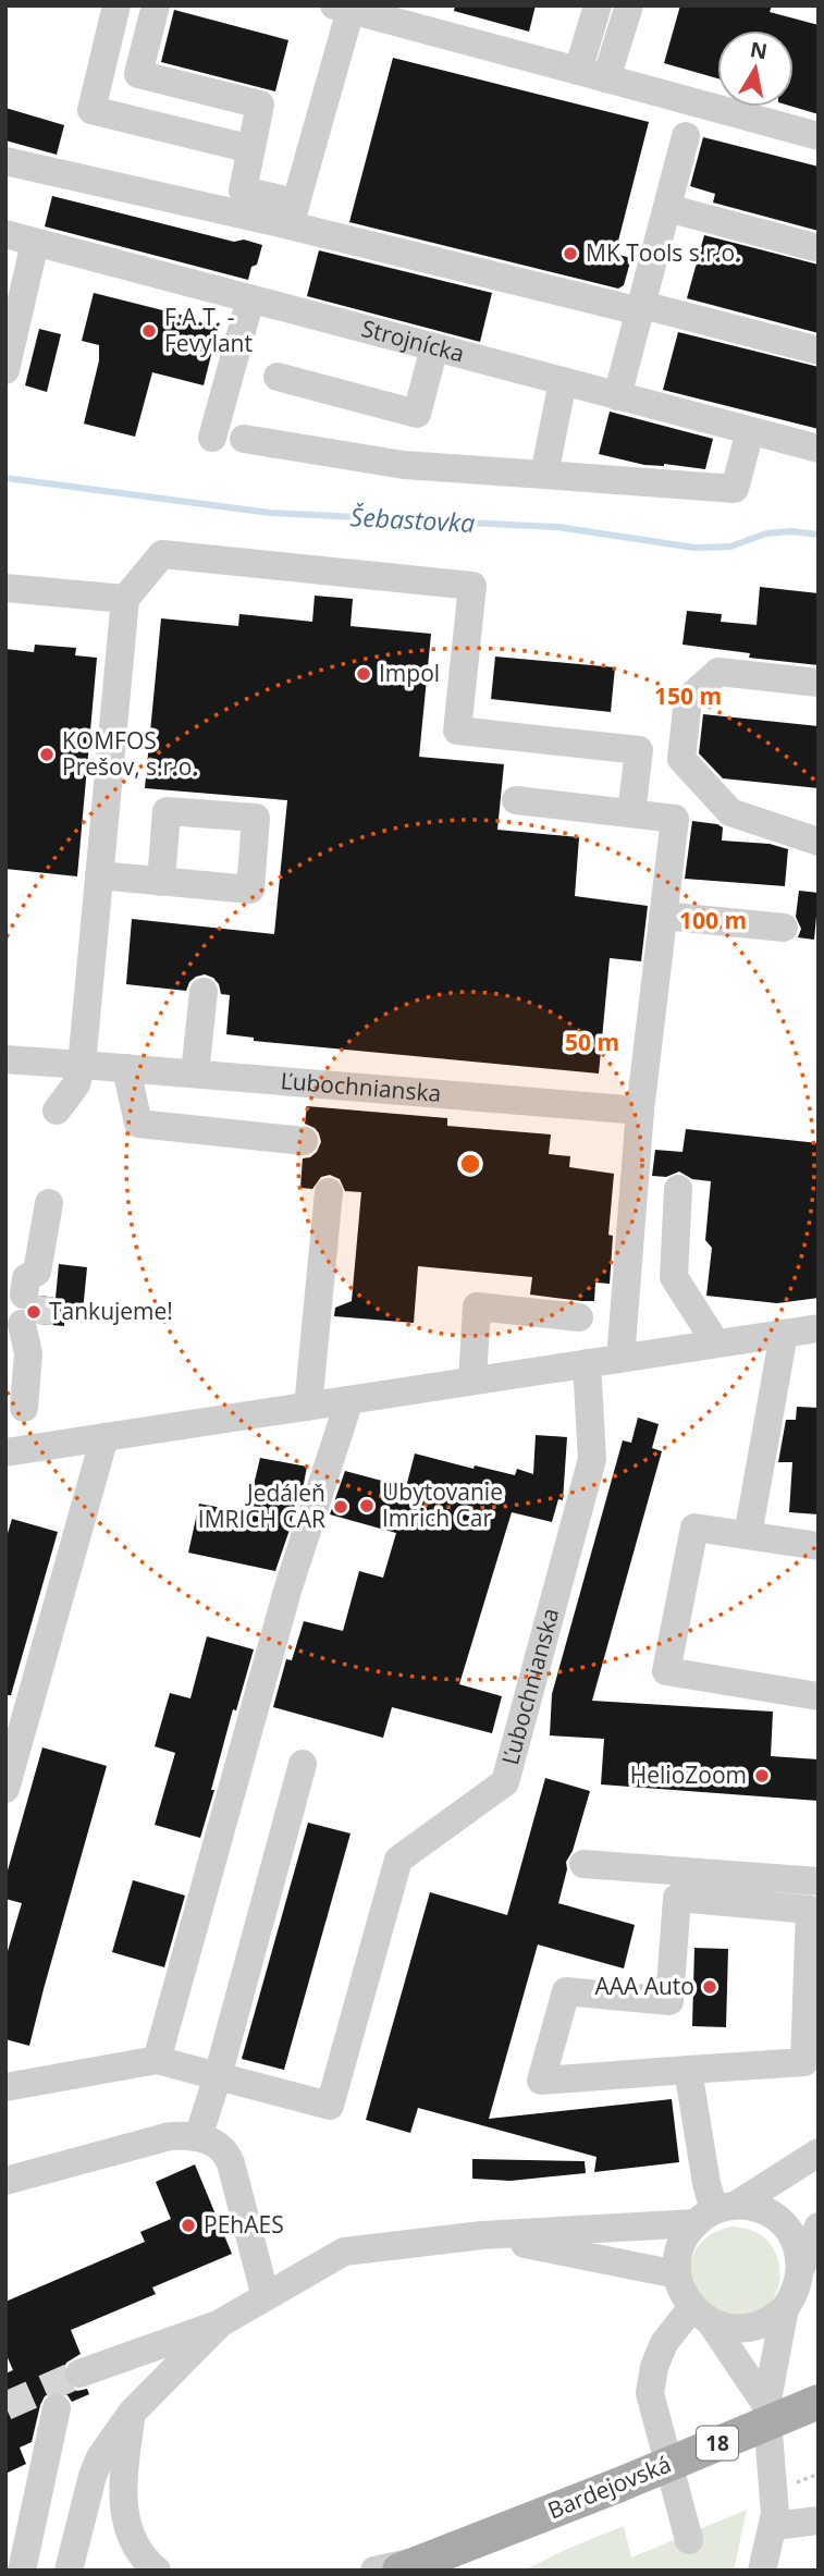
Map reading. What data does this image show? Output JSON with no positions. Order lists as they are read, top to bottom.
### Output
{
  "streets": {
    "main road": ["18", "Bardejovská"],
    "street": ["Strojnícka", "Ľubochnianska"]
  },
  "water": ["Šebastovka"],
  "places": [
    "MK Tools s.r.o.",
    "F.A.T. - Fevylant",
    "Impol",
    "KOMFOS Prešov, s.r.o.",
    "Tankujeme!",
    "Ubytovanie Imrich Car",
    "Jedáleň IMRICH CAR",
    "HelioZoom",
    "AAA Auto",
    "PEhAES"
  ],
  "north": "top",
  "rings": ["150 m", "100 m", "50 m"]
}
